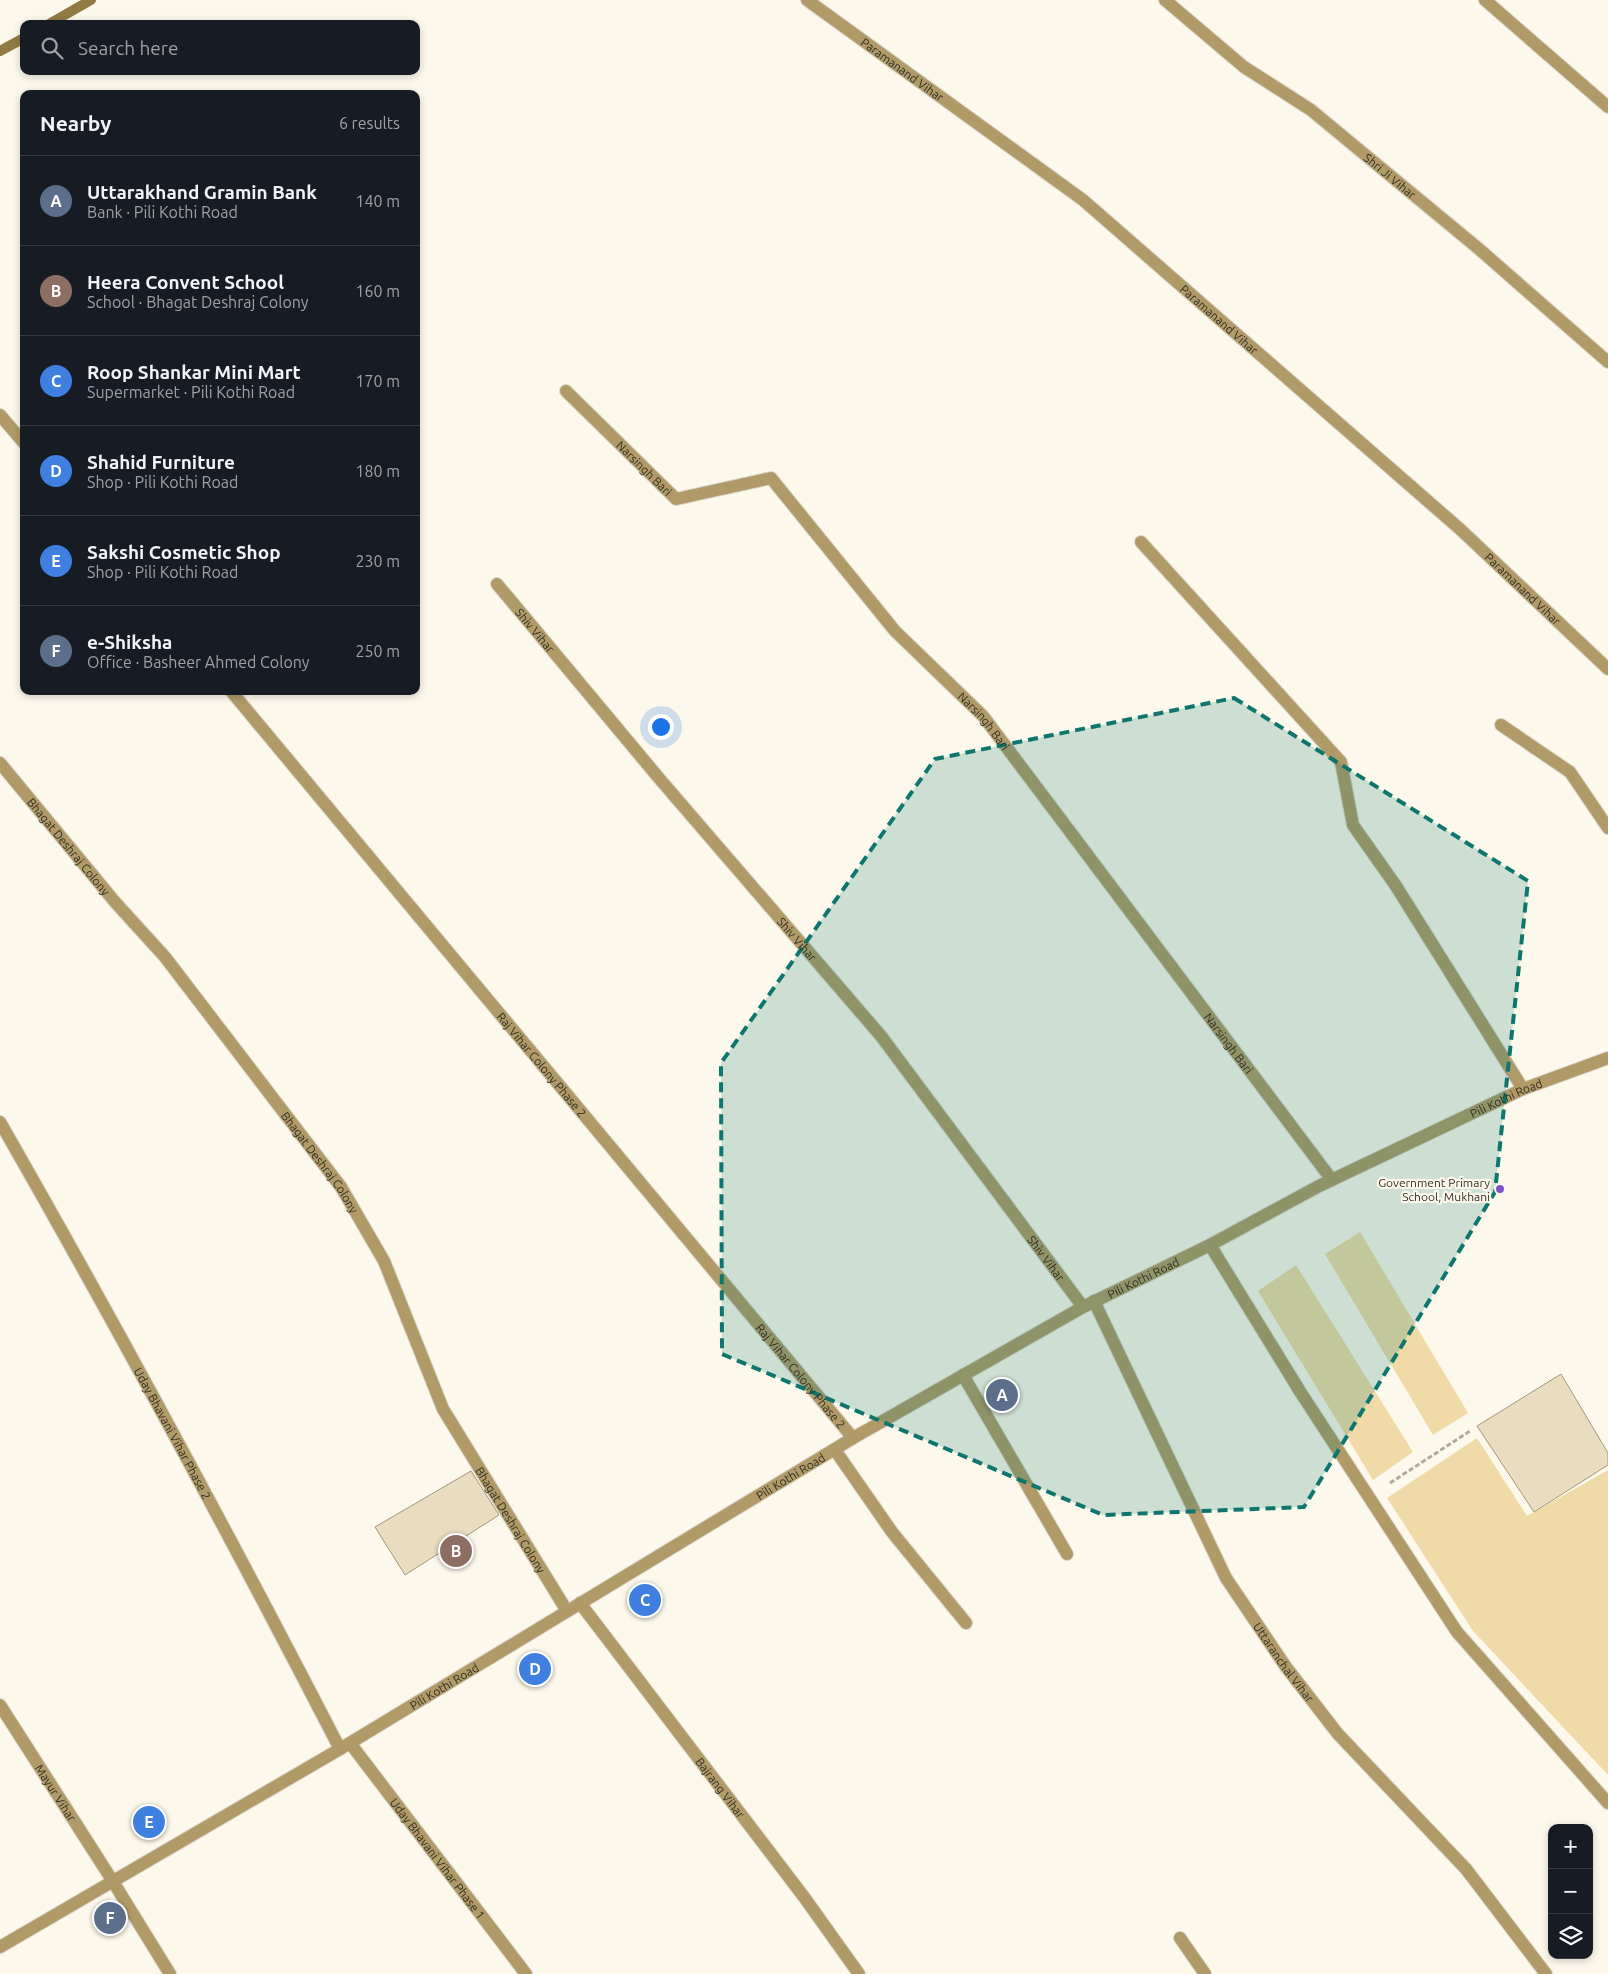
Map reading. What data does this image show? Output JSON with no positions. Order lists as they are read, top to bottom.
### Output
{
  "streets": {
    "street": [
      "Paramanand Vihar",
      "Shri Ji Vihar",
      "Narsingh Bari",
      "Shiv Vihar",
      "Bhagat Deshraj Colony",
      "Raj Vihar Colony Phase 2",
      "Pili Kothi Road",
      "Uday Bhavani Vihar Phase 2",
      "Uttaranchal Vihar",
      "Bajrang Vihar",
      "Mayur Vihar",
      "Uday Bhavani Vihar Phase 1"
    ]
  },
  "crossings": [
    ["Narsingh Bari", "Pili Kothi Road"],
    ["Shiv Vihar", "Pili Kothi Road"],
    ["Shiv Vihar", "Uttaranchal Vihar"],
    ["Bhagat Deshraj Colony", "Pili Kothi Road"],
    ["Raj Vihar Colony Phase 2", "Pili Kothi Road"],
    ["Pili Kothi Road", "Uday Bhavani Vihar Phase 2"],
    ["Pili Kothi Road", "Uttaranchal Vihar"],
    ["Pili Kothi Road", "Bajrang Vihar"],
    ["Pili Kothi Road", "Mayur Vihar"],
    ["Pili Kothi Road", "Uday Bhavani Vihar Phase 1"],
    ["Uday Bhavani Vihar Phase 2", "Uday Bhavani Vihar Phase 1"]
  ],
  "places": ["Government Primary School, Mukhani"],
  "page": {
    "search": "Search here",
    "heading": ["Nearby", "6 results"],
    "list": [
      {
        "mark": "A",
        "name": "Uttarakhand Gramin Bank",
        "note": "Bank · Pili Kothi Road",
        "value": "140 m"
      },
      {
        "mark": "B",
        "name": "Heera Convent School",
        "note": "School · Bhagat Deshraj Colony",
        "value": "160 m"
      },
      {
        "mark": "C",
        "name": "Roop Shankar Mini Mart",
        "note": "Supermarket · Pili Kothi Road",
        "value": "170 m"
      },
      {
        "mark": "D",
        "name": "Shahid Furniture",
        "note": "Shop · Pili Kothi Road",
        "value": "180 m"
      },
      {
        "mark": "E",
        "name": "Sakshi Cosmetic Shop",
        "note": "Shop · Pili Kothi Road",
        "value": "230 m"
      },
      {
        "mark": "F",
        "name": "e-Shiksha",
        "note": "Office · Basheer Ahmed Colony",
        "value": "250 m"
      }
    ],
    "pins": [
      "A",
      "B",
      "C",
      "D",
      "E",
      "F"
    ],
    "map_buttons": ["+", "−"]
  }
}
